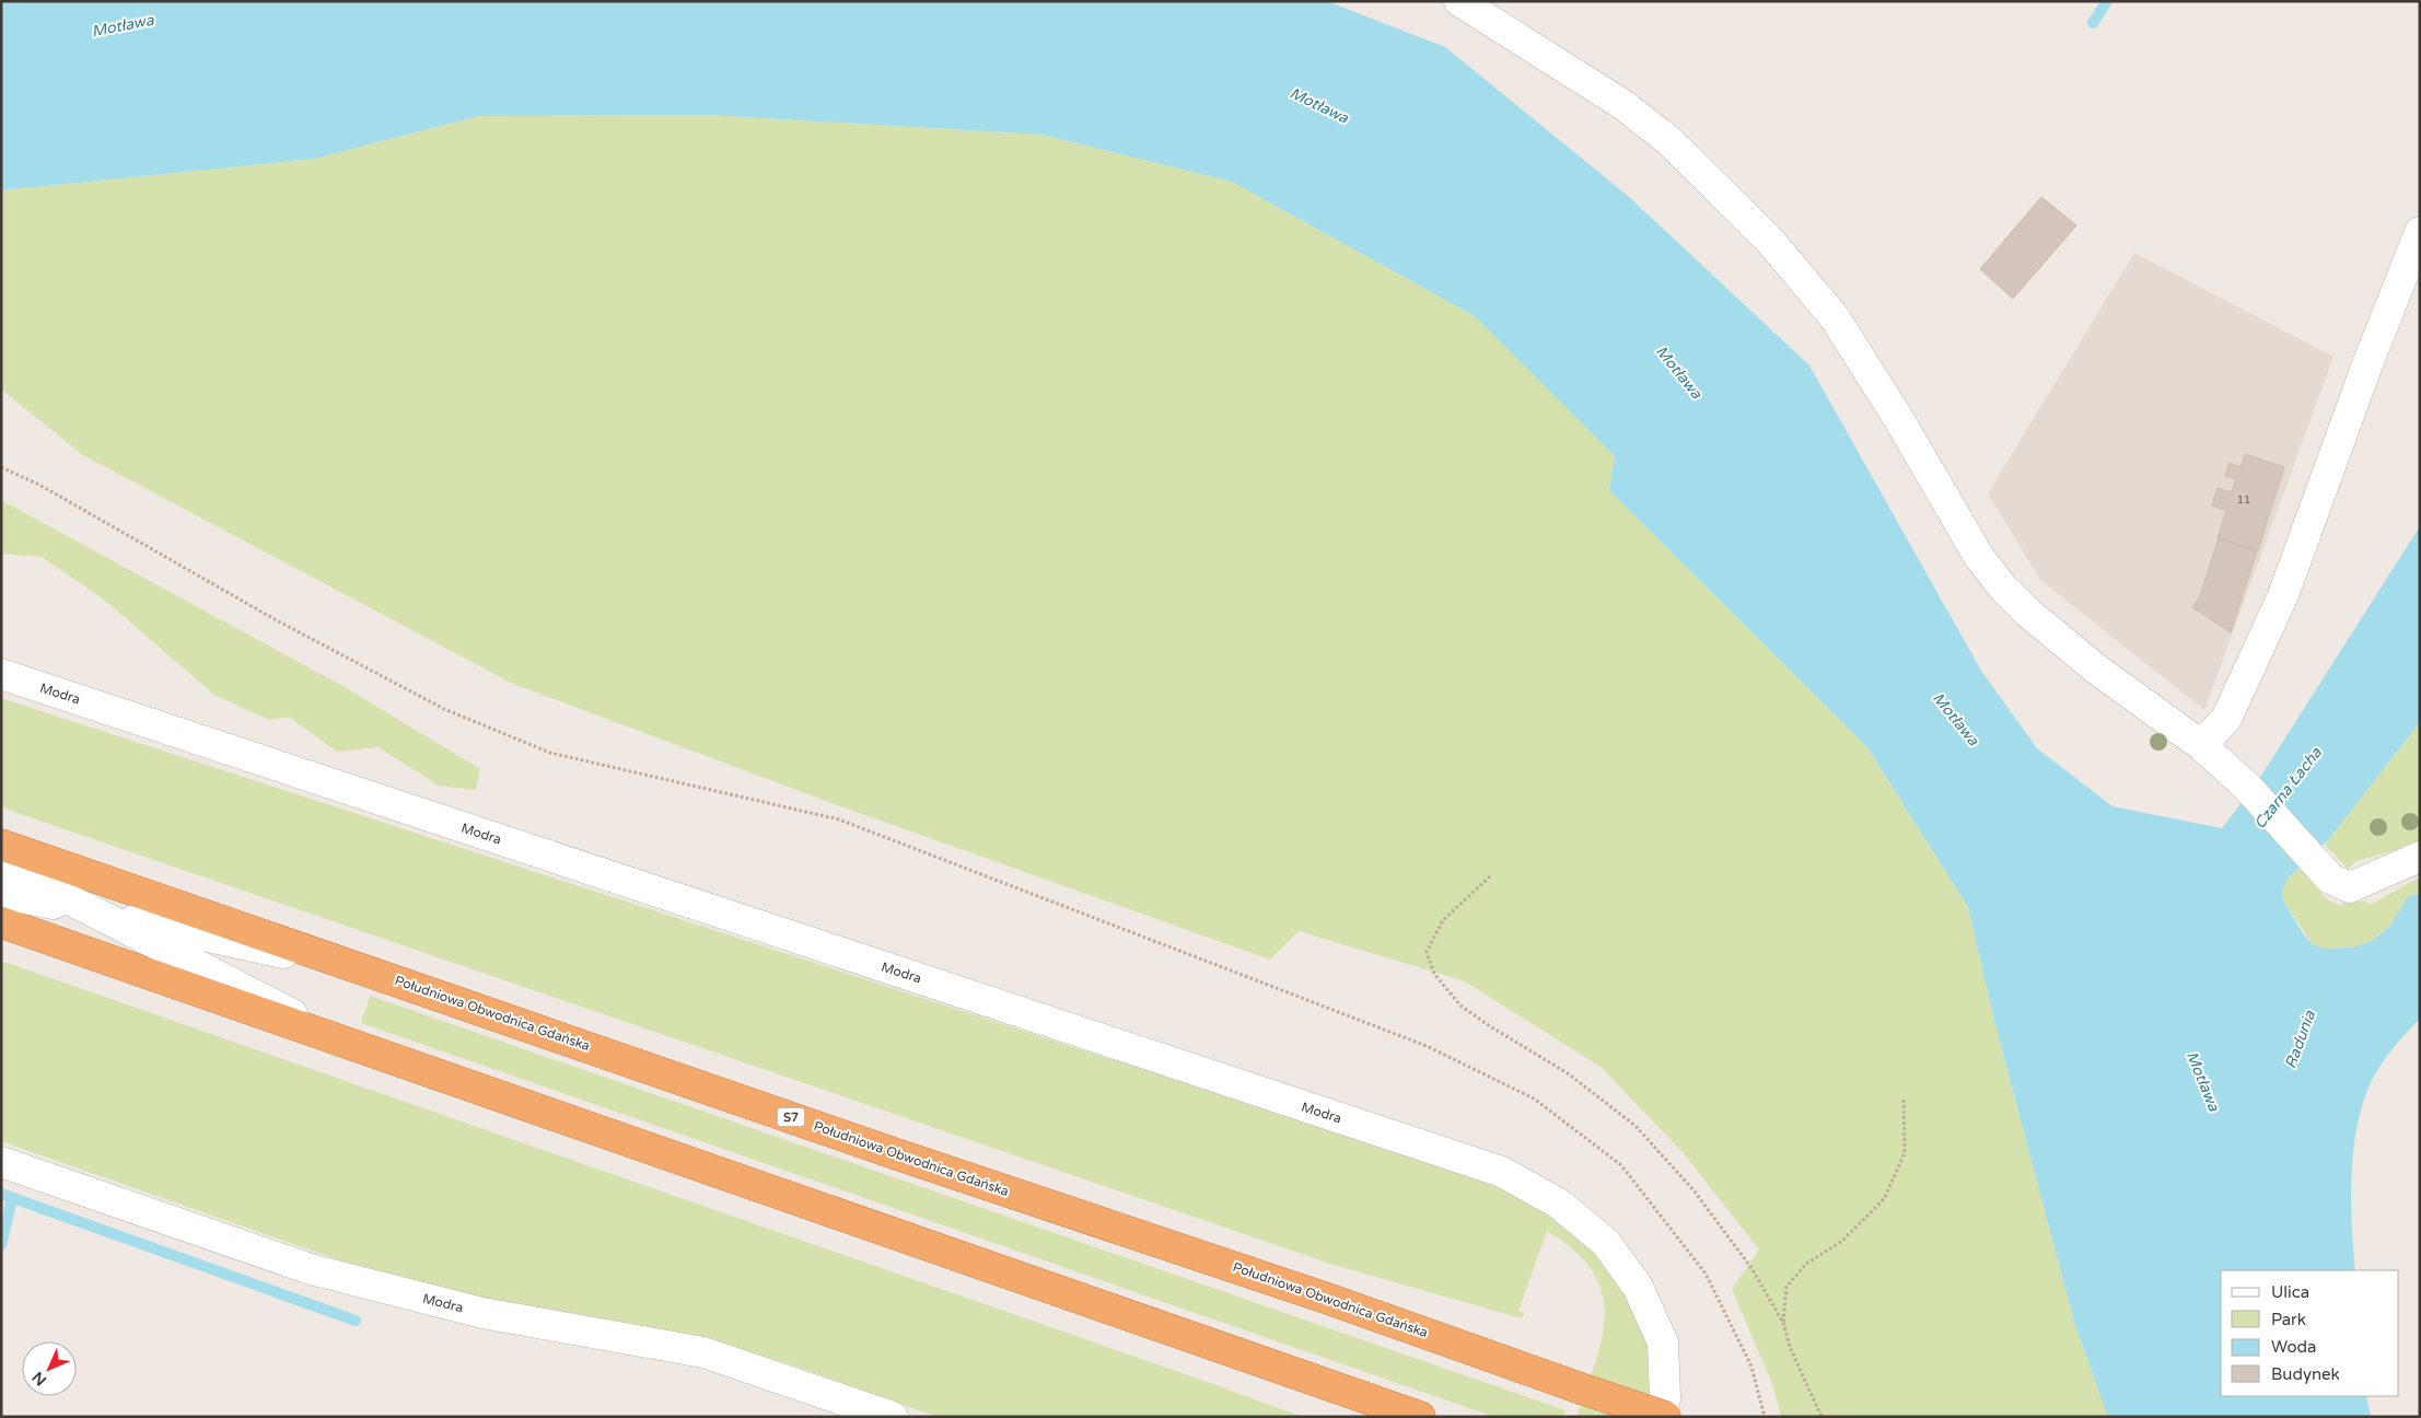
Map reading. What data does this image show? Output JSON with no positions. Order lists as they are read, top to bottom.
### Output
{
  "streets": {
    "highway": ["Południowa Obwodnica Gdańska", "S7"],
    "street": ["Modra"]
  },
  "crossings": [
    ["Modra", "Południowa Obwodnica Gdańska"]
  ],
  "water": ["Motława", "Czarna Łacha", "Radunia"],
  "house_numbers": ["11"],
  "legend": [
    "Ulica",
    "Park",
    "Woda",
    "Budynek"
  ],
  "north": "bottom left"
}
